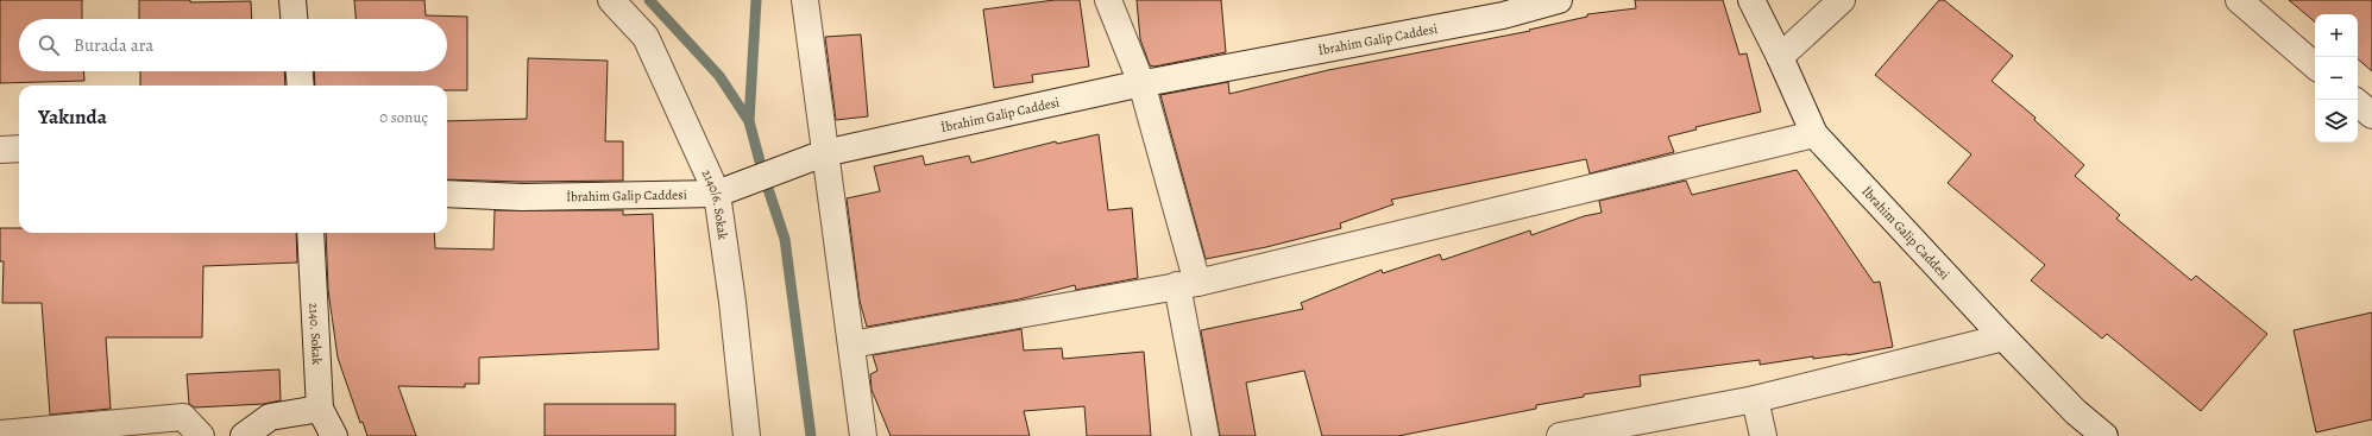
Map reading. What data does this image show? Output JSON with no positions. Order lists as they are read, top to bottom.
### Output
{
  "streets": {
    "street": ["İbrahim Galip Caddesi", "2140/6. Sokak", "2140. Sokak"]
  },
  "crossings": [
    ["İbrahim Galip Caddesi", "2140/6. Sokak"]
  ],
  "page": {
    "map_buttons": ["+", "−"],
    "search": "Burada ara",
    "heading": ["Yakında", "0 sonuç"]
  }
}
